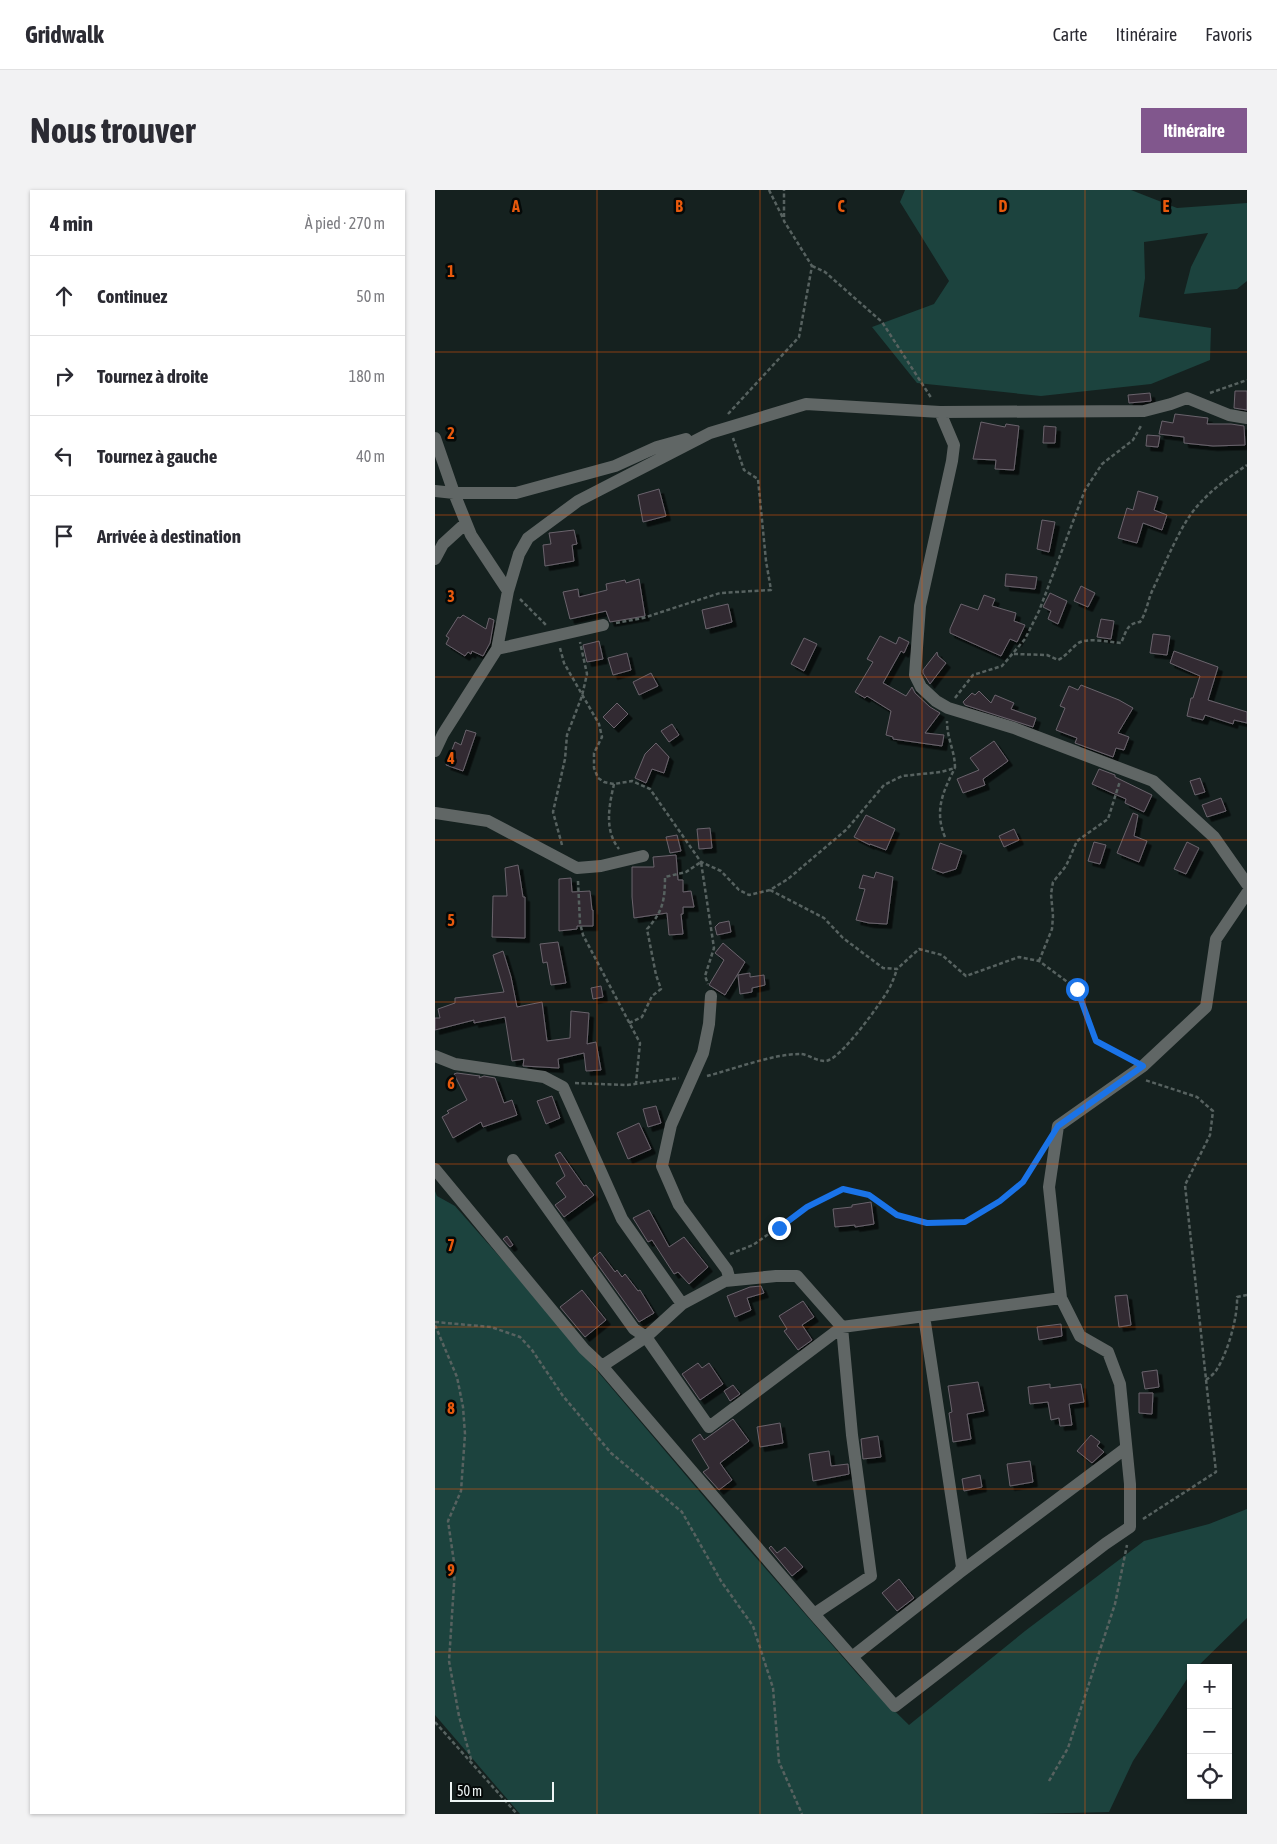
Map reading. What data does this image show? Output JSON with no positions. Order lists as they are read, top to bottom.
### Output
{
  "scale_bar": "50 m",
  "page": {
    "header": "Gridwalk",
    "nav": ["Carte", "Itinéraire", "Favoris"],
    "buttons": "Itinéraire",
    "title": "Nous trouver",
    "heading": ["4 min", "À pied · 270 m"],
    "list": [
      ["Continuez", "50 m"],
      ["Tournez à droite", "180 m"],
      ["Tournez à gauche", "40 m"],
      "Arrivée à destination"
    ],
    "map_buttons": ["+", "−"],
    "scale": "50 m"
  },
  "grid": {
    "columns": [
      "A",
      "B",
      "C",
      "D",
      "E"
    ],
    "rows": [
      "1",
      "2",
      "3",
      "4",
      "5",
      "6",
      "7",
      "8",
      "9"
    ]
  }
}
